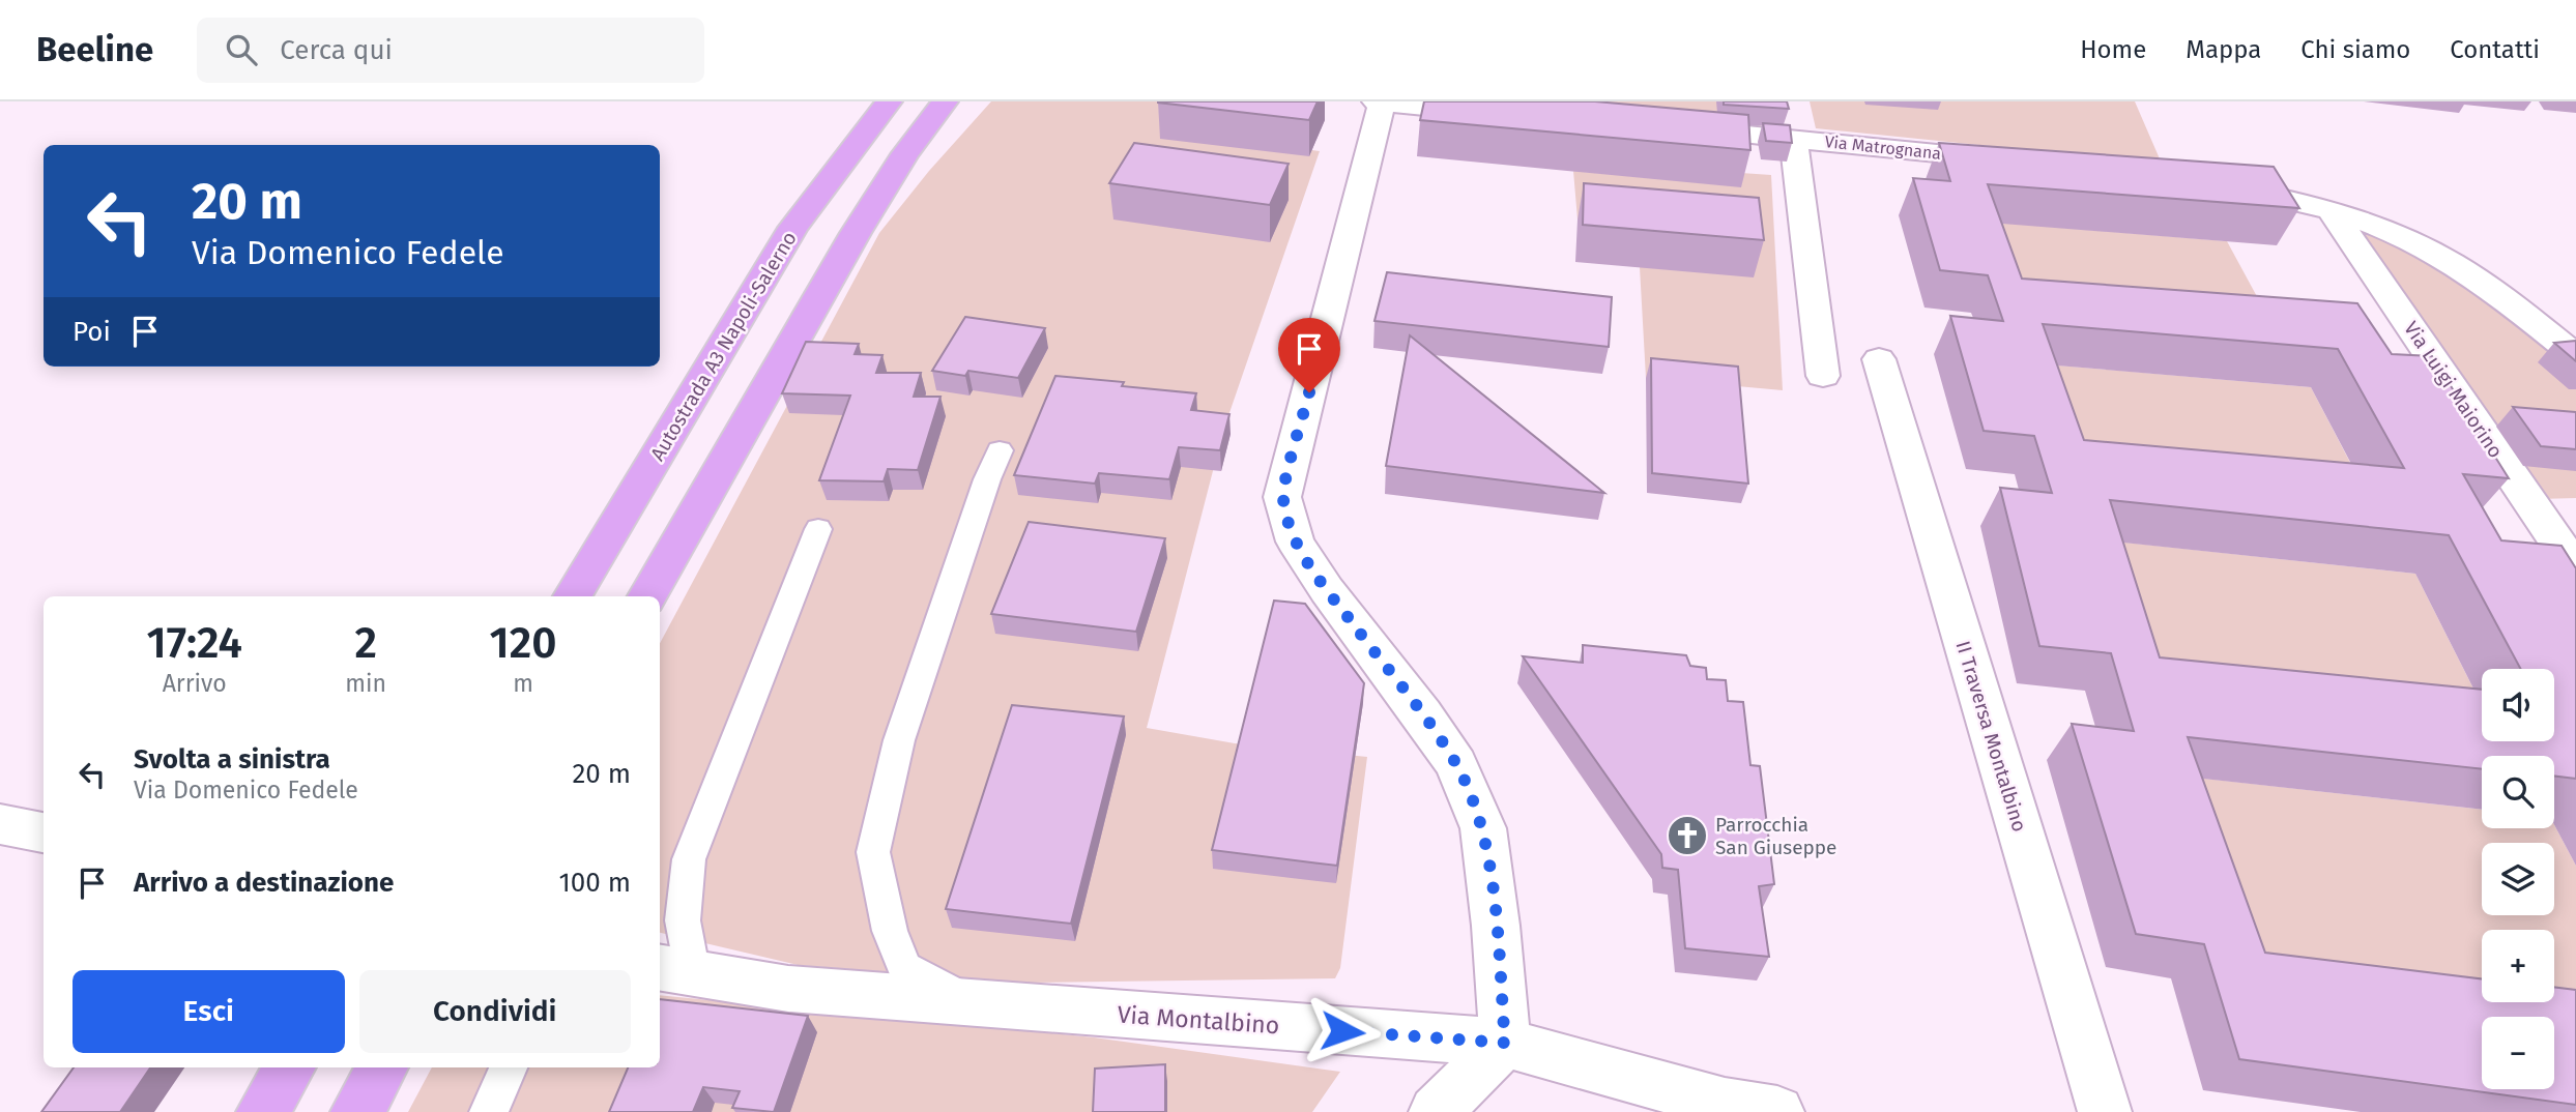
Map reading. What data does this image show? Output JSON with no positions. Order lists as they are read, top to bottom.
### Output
{
  "streets": {
    "highway": ["Autostrada A3 Napoli-Salerno"],
    "street": [
      "Via Matrognana",
      "Via Luigi Maiorino",
      "II Traversa Montalbino",
      "Via Montalbino"
    ]
  },
  "places": {
    "church": ["Parrocchia San Giuseppe"]
  },
  "page": {
    "header": "Beeline",
    "search": "Cerca qui",
    "nav": [
      "Home",
      "Mappa",
      "Chi siamo",
      "Contatti"
    ],
    "turn": ["20 m", "Via Domenico Fedele"],
    "then": "Poi",
    "eta": [
      "17:24",
      "Arrivo",
      "2",
      "min",
      "120",
      "m"
    ],
    "map_buttons": ["+", "−"],
    "list": [
      {
        "name": "Svolta a sinistra",
        "note": "Via Domenico Fedele",
        "value": "20 m"
      },
      {
        "name": "Arrivo a destinazione",
        "value": "100 m"
      }
    ],
    "buttons": ["Esci", "Condividi"]
  }
}
